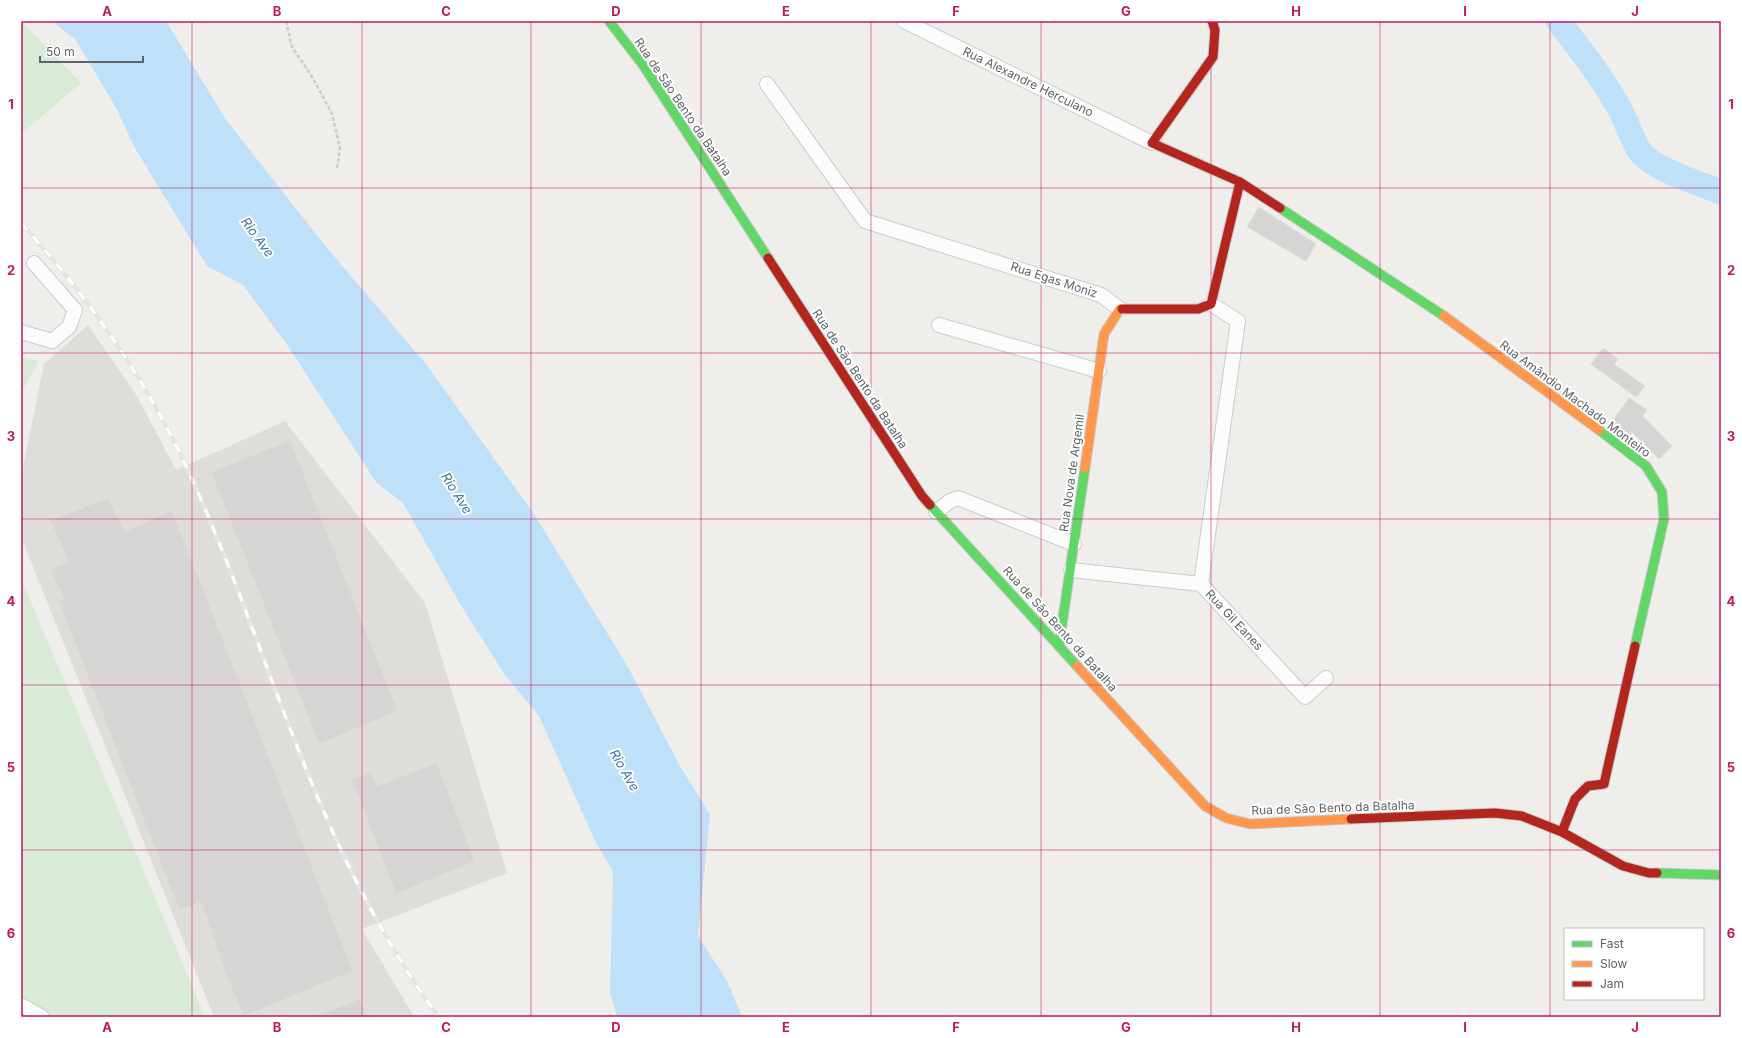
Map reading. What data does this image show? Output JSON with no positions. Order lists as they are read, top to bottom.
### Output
{
  "streets": {
    "street": [
      "Rua Alexandre Herculano",
      "Rua de São Bento da Batalha",
      "Rua Egas Moniz",
      "Rua Amândio Machado Monteiro",
      "Rua Nova de Argemil",
      "Rua Gil Eanes"
    ]
  },
  "crossings": [
    ["Rua Alexandre Herculano", "Rua Amândio Machado Monteiro"],
    ["Rua de São Bento da Batalha", "Rua Amândio Machado Monteiro"],
    ["Rua de São Bento da Batalha", "Rua Nova de Argemil"],
    ["Rua Egas Moniz", "Rua Nova de Argemil"],
    ["Rua Nova de Argemil", "Rua Gil Eanes"]
  ],
  "water": ["Rio Ave"],
  "legend": ["Fast", "Slow", "Jam"],
  "scale_bar": "50 m",
  "grid": {
    "columns": [
      "A",
      "B",
      "C",
      "D",
      "E",
      "F",
      "G",
      "H",
      "I",
      "J"
    ],
    "rows": [
      "1",
      "2",
      "3",
      "4",
      "5",
      "6"
    ]
  }
}
